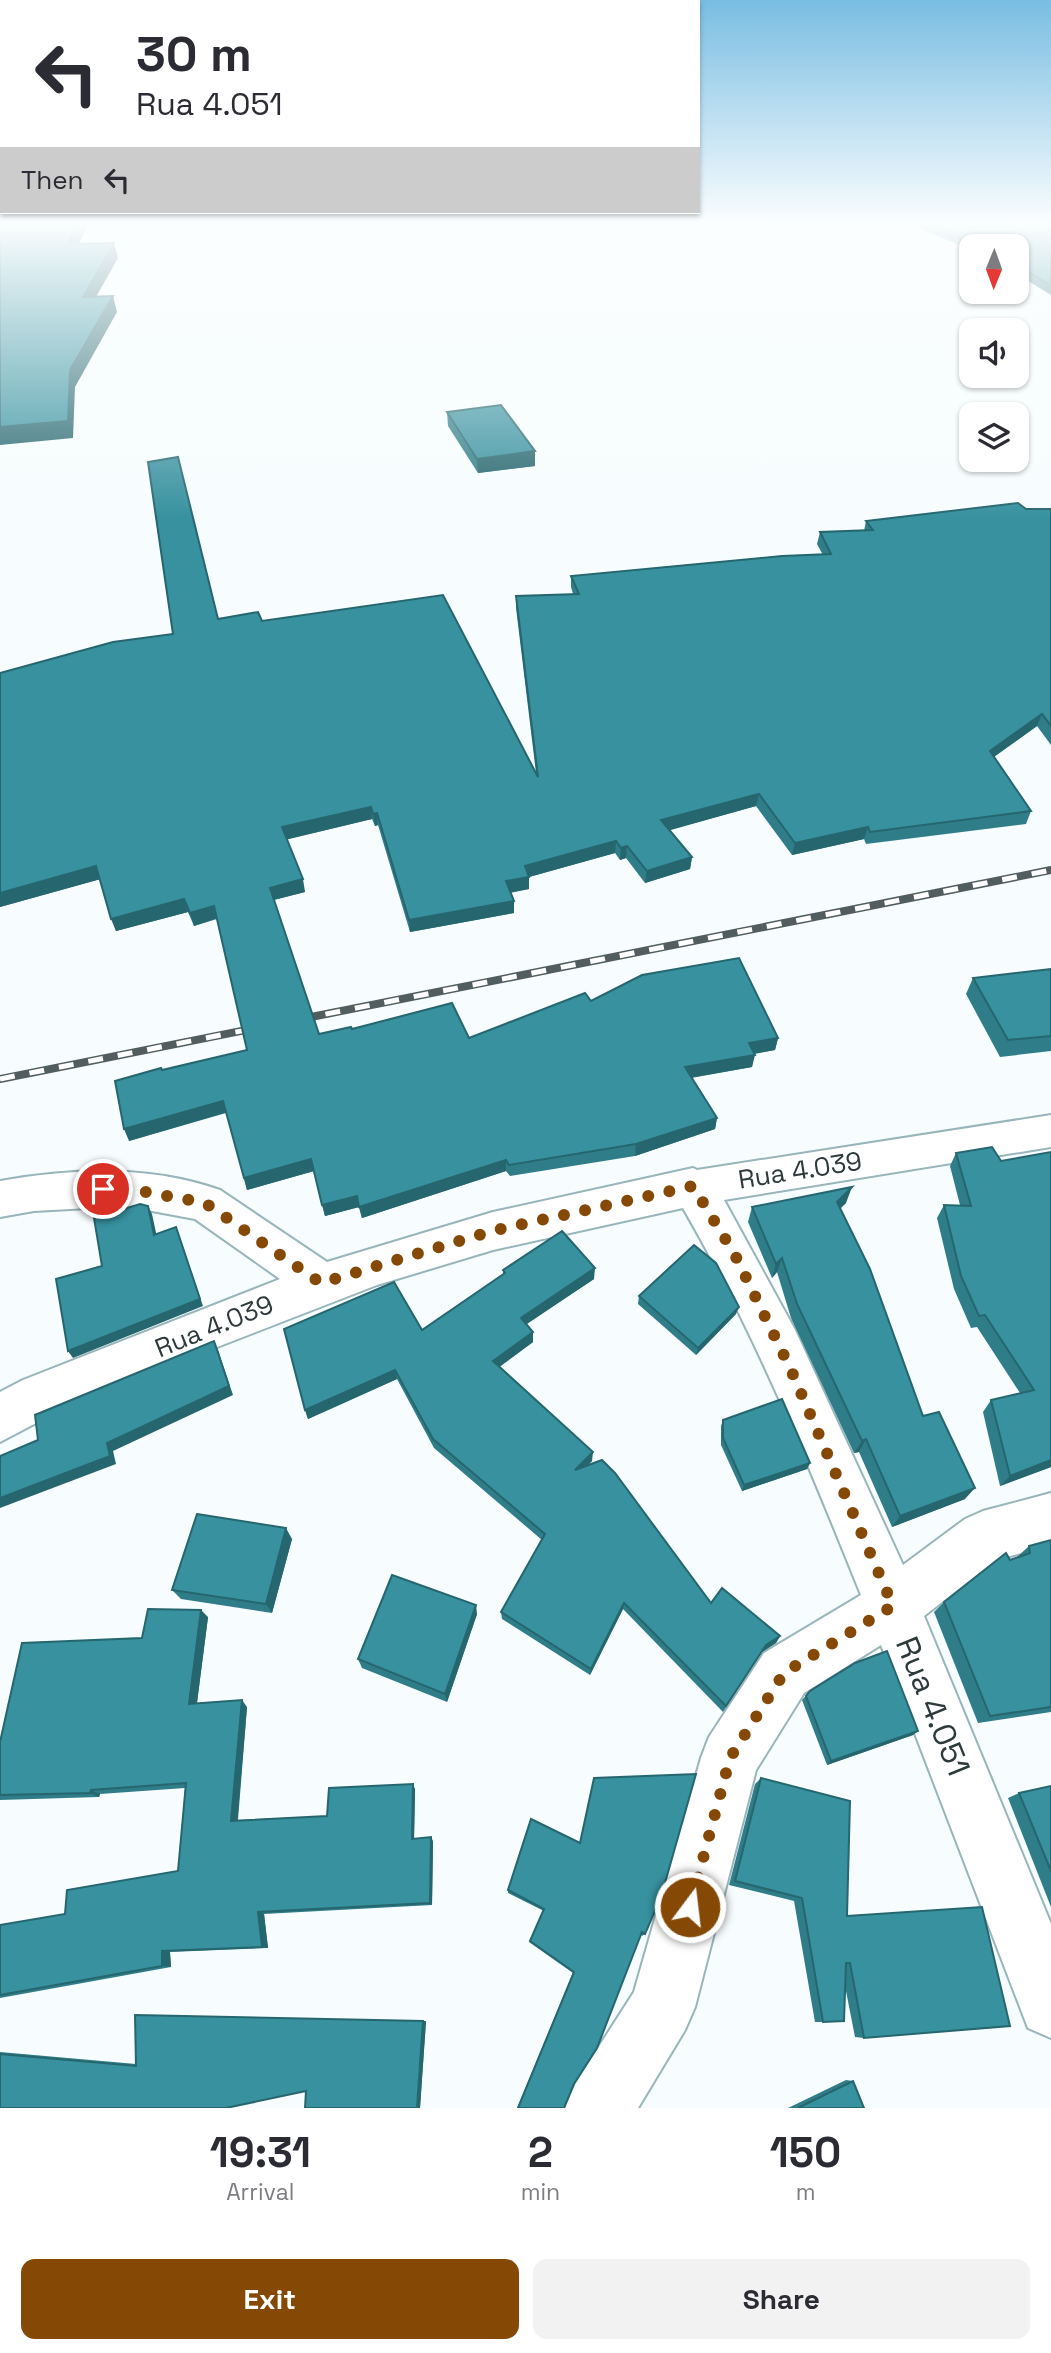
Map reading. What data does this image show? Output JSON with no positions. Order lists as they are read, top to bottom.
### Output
{
  "streets": {
    "street": ["Rua 4.039", "Rua 4.051"]
  },
  "crossings": [
    ["Rua 4.039", "Rua 4.051"]
  ],
  "north": "bottom",
  "page": {
    "turn": ["30 m", "Rua 4.051"],
    "then": "Then",
    "eta": [
      "19:31",
      "Arrival",
      "2",
      "min",
      "150",
      "m"
    ],
    "buttons": ["Exit", "Share"]
  }
}
